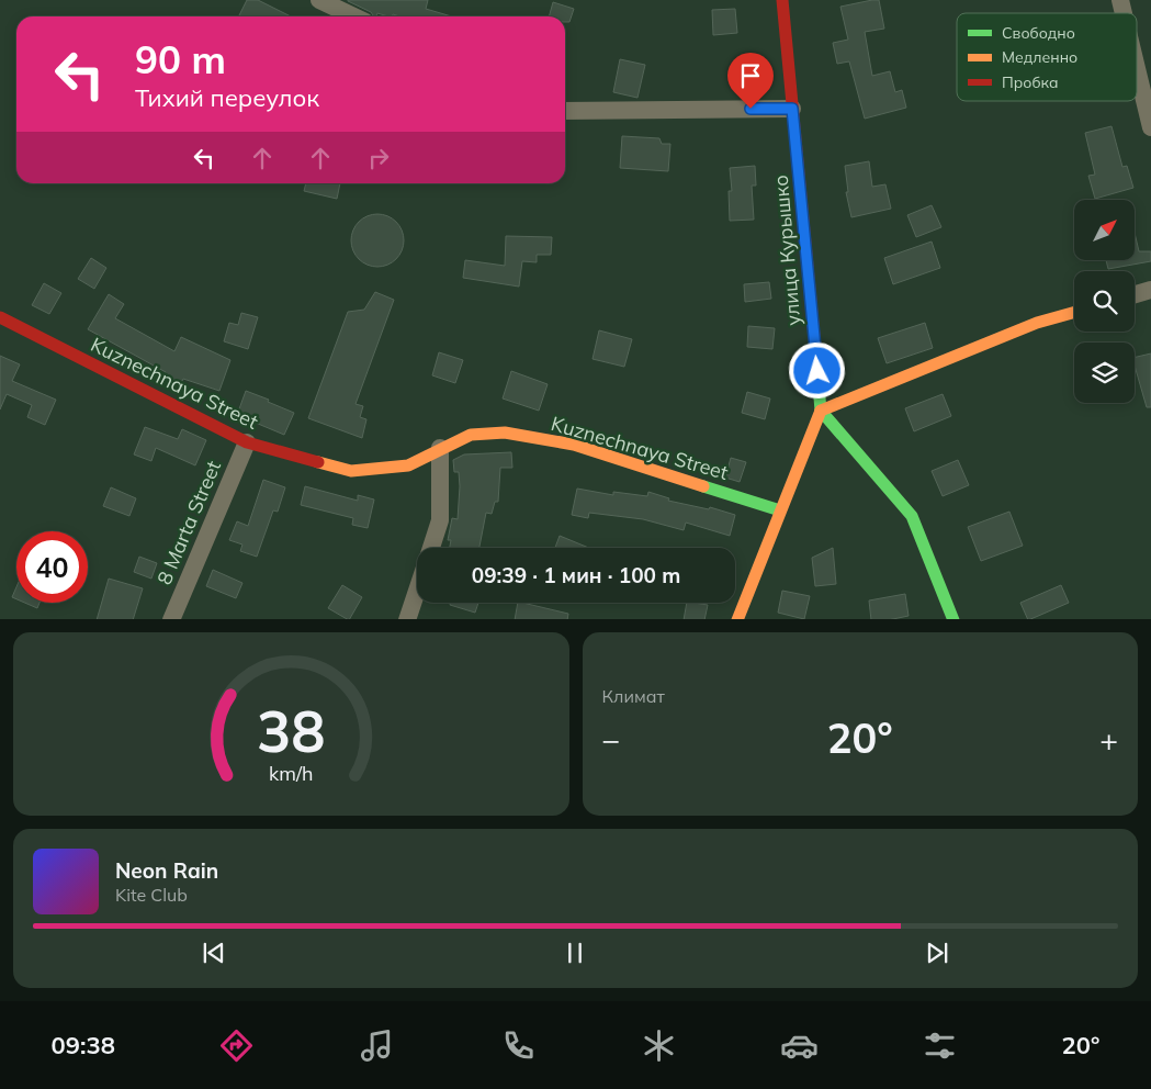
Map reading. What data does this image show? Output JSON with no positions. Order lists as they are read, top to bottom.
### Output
{
  "streets": {
    "street": ["улица Курышко", "Kuznechnaya Street", "8 Marta Street"]
  },
  "crossings": [
    ["Kuznechnaya Street", "8 Marta Street"]
  ],
  "legend": ["Свободно", "Медленно", "Пробка"],
  "north": "top right",
  "page": {
    "turn": ["90 m", "Тихий переулок"],
    "limit": "40",
    "trip": "09:39 · 1 мин · 100 m",
    "tile": "Климат",
    "heat": ["−", "20°", "+"],
    "song": ["Neon Rain", "Kite Club"],
    "tabs": ["09:38", "20°"],
    "gauge": ["38", "km/h"]
  }
}
